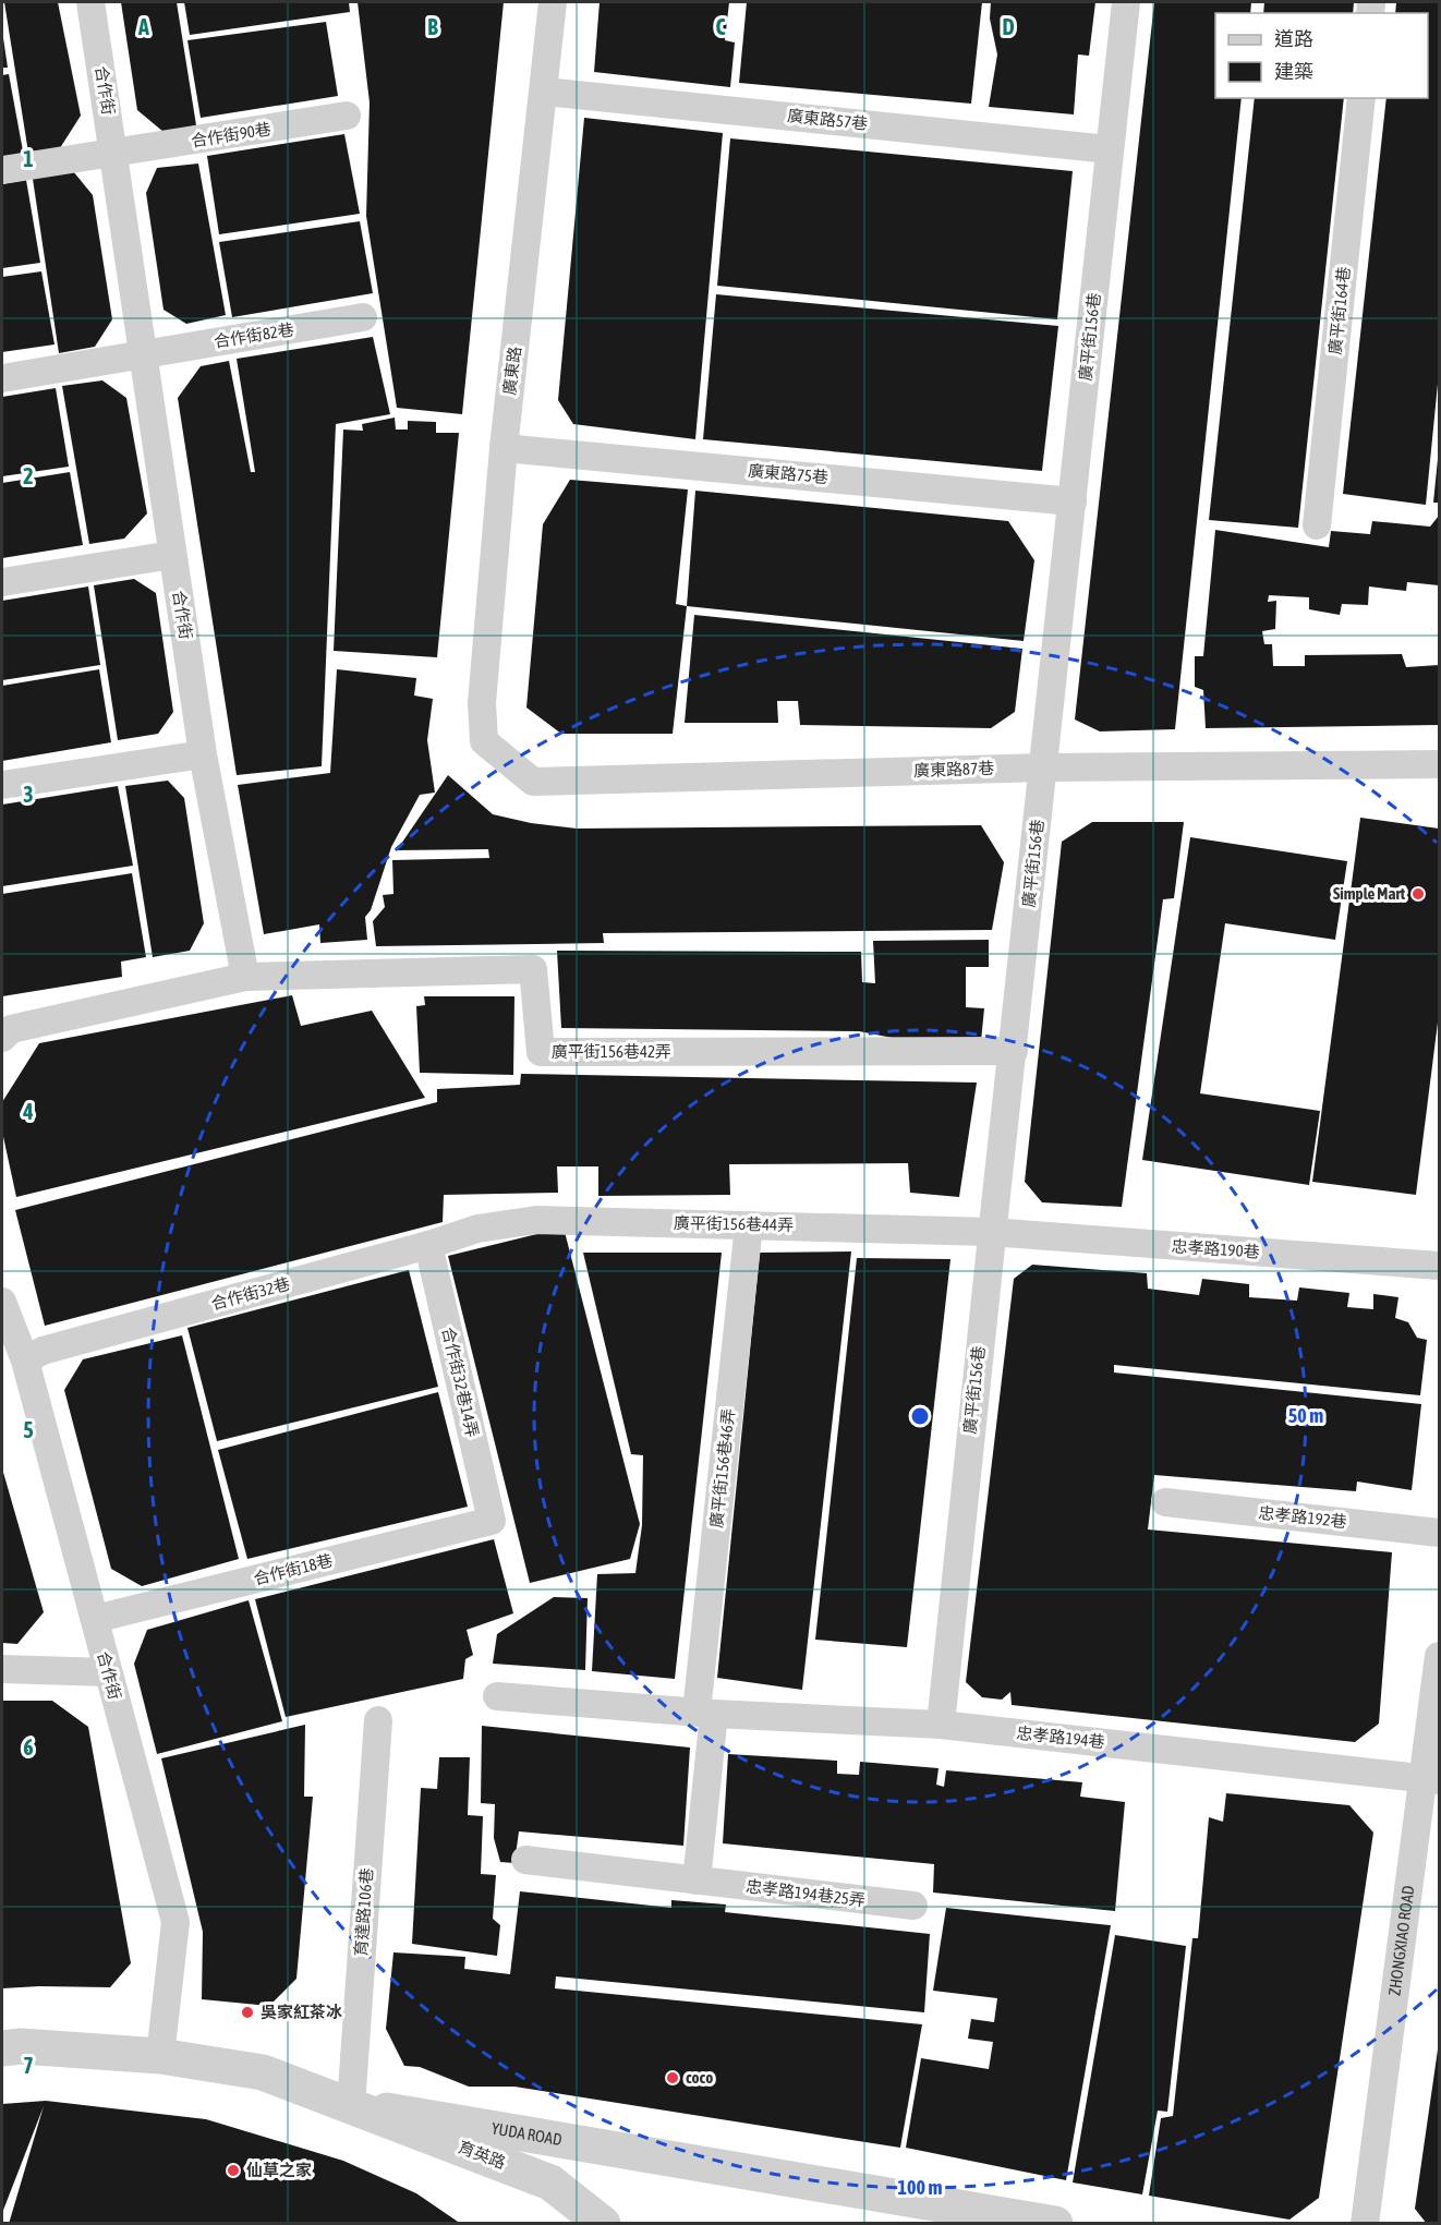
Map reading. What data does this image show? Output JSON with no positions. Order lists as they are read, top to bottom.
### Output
{
  "streets": {
    "street": ["YUDA ROAD", "育英路"],
    "lane": [
      "合作街",
      "廣東路57巷",
      "合作街90巷",
      "廣平街164巷",
      "合作街82巷",
      "廣平街156巷",
      "廣東路",
      "廣東路75巷",
      "廣東路87巷",
      "廣平街156巷42弄",
      "廣平街156巷44弄",
      "忠孝路190巷",
      "合作街32巷",
      "合作街32巷14弄",
      "廣平街156巷46弄",
      "忠孝路192巷",
      "合作街18巷",
      "忠孝路194巷",
      "忠孝路194巷25弄",
      "育達路106巷",
      "ZHONGXIAO ROAD"
    ]
  },
  "crossings": [
    ["合作街", "合作街90巷"],
    ["合作街", "合作街82巷"],
    ["合作街", "廣平街156巷42弄"],
    ["合作街", "合作街32巷"],
    ["合作街", "合作街18巷"],
    ["合作街", "YUDA ROAD"],
    ["廣東路57巷", "廣平街156巷"],
    ["廣東路57巷", "廣東路"],
    ["廣平街156巷", "廣東路75巷"],
    ["廣平街156巷", "廣東路87巷"],
    ["廣平街156巷", "廣平街156巷42弄"],
    ["廣平街156巷", "廣平街156巷44弄"],
    ["廣平街156巷", "忠孝路190巷"],
    ["廣平街156巷", "忠孝路194巷"],
    ["廣東路", "廣東路75巷"],
    ["廣東路", "廣東路87巷"],
    ["廣平街156巷44弄", "忠孝路190巷"],
    ["廣平街156巷44弄", "合作街32巷"],
    ["廣平街156巷44弄", "廣平街156巷46弄"],
    ["合作街32巷", "合作街32巷14弄"],
    ["合作街32巷14弄", "合作街18巷"],
    ["廣平街156巷46弄", "忠孝路194巷"],
    ["忠孝路194巷", "ZHONGXIAO ROAD"],
    ["育達路106巷", "YUDA ROAD"],
    ["育達路106巷", "育英路"],
    ["YUDA ROAD", "育英路"]
  ],
  "places": [
    "Simple Mart",
    "吳家紅茶冰",
    "coco",
    "仙草之家"
  ],
  "legend": ["道路", "建築"],
  "grid": {
    "columns": [
      "A",
      "B",
      "C",
      "D"
    ],
    "rows": [
      "1",
      "2",
      "3",
      "4",
      "5",
      "6",
      "7"
    ]
  },
  "rings": ["50 m", "100 m"]
}
